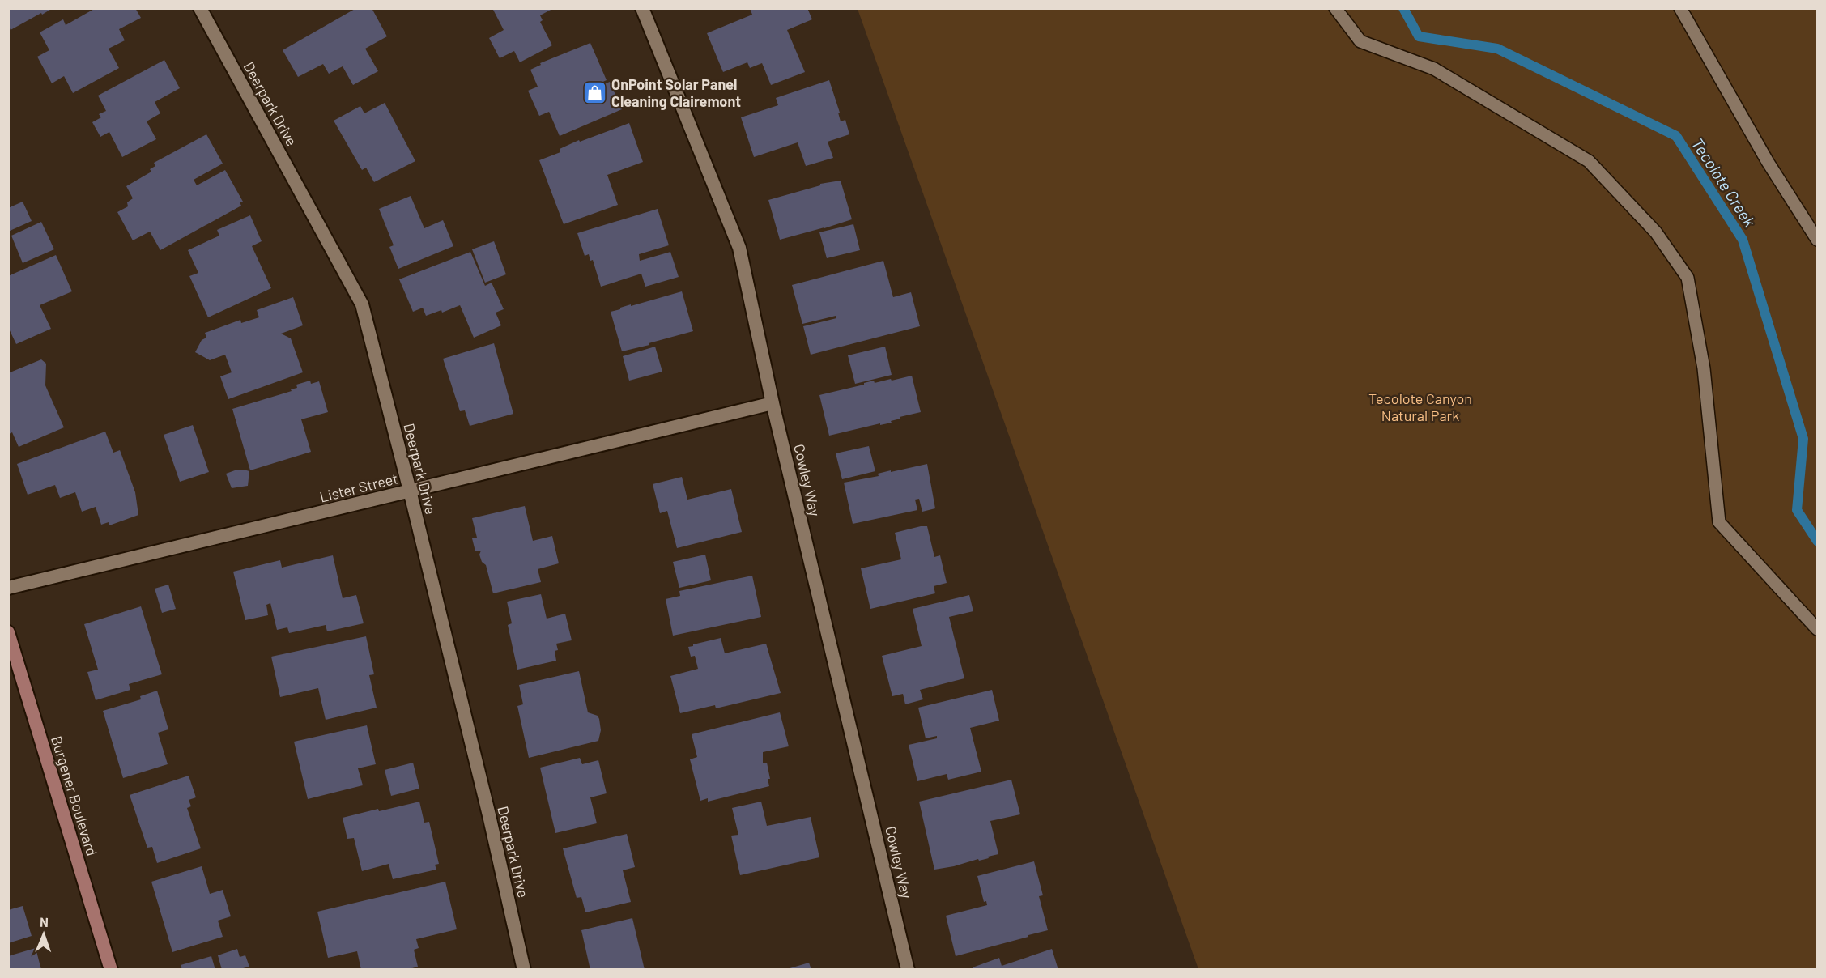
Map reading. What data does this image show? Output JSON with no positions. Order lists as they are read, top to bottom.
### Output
{
  "streets": {
    "main road": ["Burgener Boulevard"],
    "street": ["Deerpark Drive", "Cowley Way", "Lister Street"]
  },
  "crossings": [
    ["Deerpark Drive", "Lister Street"],
    ["Cowley Way", "Lister Street"]
  ],
  "water": ["Tecolote Creek"],
  "parks": ["Tecolote Canyon Natural Park"],
  "places": {
    "shop": ["OnPoint Solar Panel Cleaning Clairemont"]
  },
  "north": "top"
}
